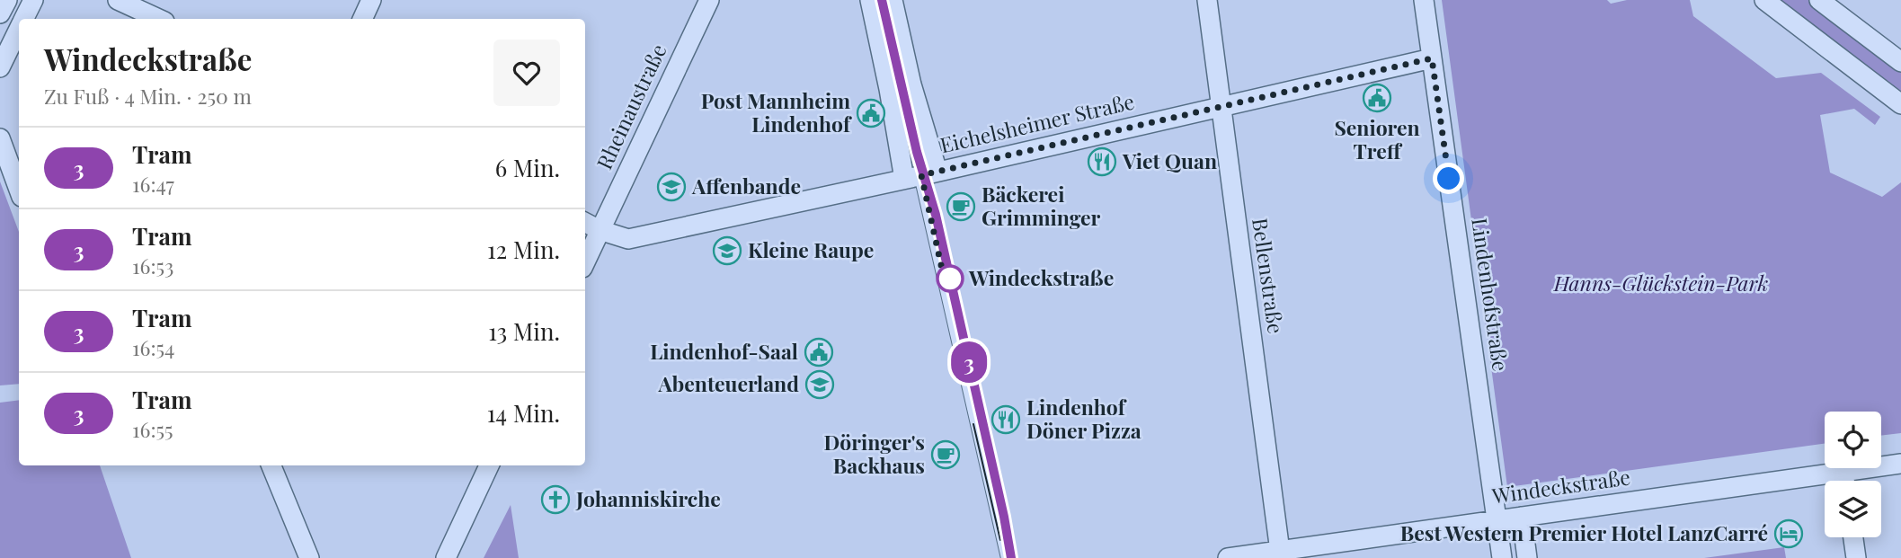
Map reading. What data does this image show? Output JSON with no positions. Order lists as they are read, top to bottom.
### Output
{
  "streets": {
    "street": [
      "Rheinaustraße",
      "Eichelsheimer Straße",
      "Bellenstraße",
      "Lindenhofstraße",
      "Windeckstraße"
    ]
  },
  "crossings": [
    ["Rheinaustraße", "Eichelsheimer Straße"],
    ["Eichelsheimer Straße", "Bellenstraße"],
    ["Eichelsheimer Straße", "Lindenhofstraße"],
    ["Bellenstraße", "Windeckstraße"],
    ["Lindenhofstraße", "Windeckstraße"]
  ],
  "parks": ["Hanns-Glückstein-Park"],
  "places": {
    "public building": ["Senioren Treff", "Post Mannheim Lindenhof", "Lindenhof-Saal"],
    "restaurant": ["Viet Quan", "Lindenhof Döner Pizza"],
    "school or university": ["Affenbande", "Kleine Raupe", "Abenteuerland"],
    "cafe": ["Bäckerei Grimminger", "Döringer's Backhaus"],
    "other": ["Windeckstraße"],
    "church": ["Johanniskirche"],
    "hotel": ["Best Western Premier Hotel LanzCarré"]
  },
  "lines": ["tram line 3"],
  "page": {
    "on_map": "3",
    "heading": ["Windeckstraße", "Zu Fuß · 4 Min. · 250 m"],
    "list": [
      {
        "mark": "3",
        "name": "Tram",
        "note": "16:47",
        "value": "6 Min."
      },
      {
        "mark": "3",
        "name": "Tram",
        "note": "16:53",
        "value": "12 Min."
      },
      {
        "mark": "3",
        "name": "Tram",
        "note": "16:54",
        "value": "13 Min."
      },
      {
        "mark": "3",
        "name": "Tram",
        "note": "16:55",
        "value": "14 Min."
      }
    ]
  }
}
